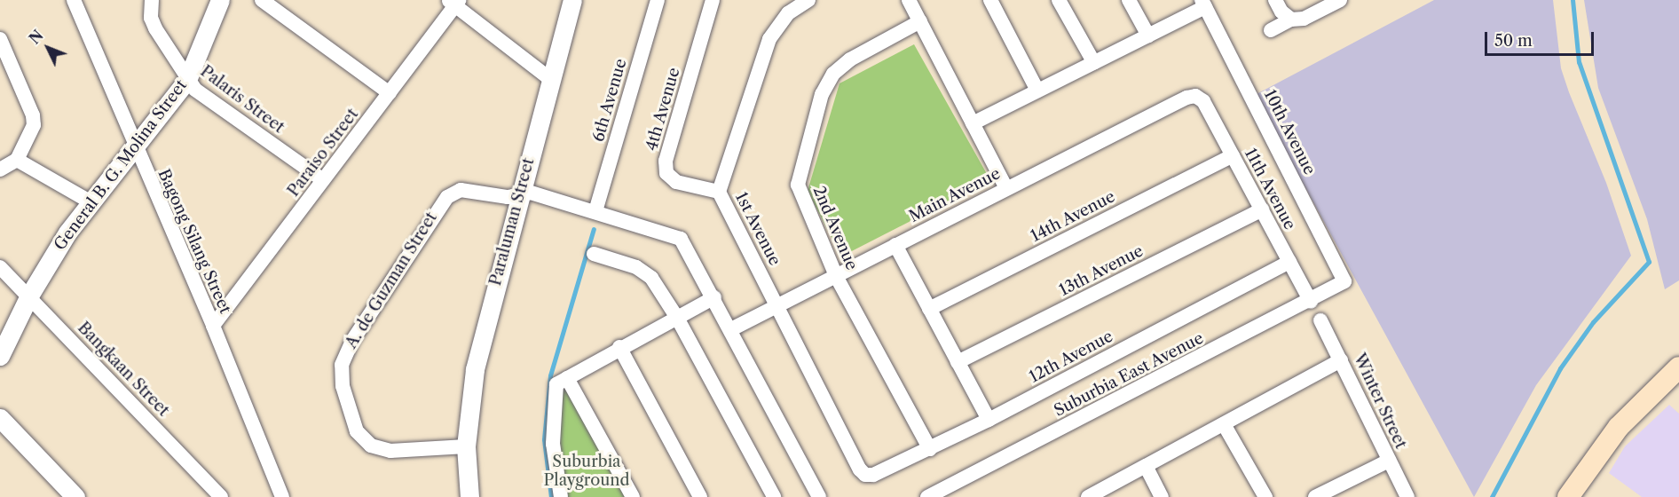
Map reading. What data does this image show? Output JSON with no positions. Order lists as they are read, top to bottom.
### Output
{
  "streets": {
    "street": [
      "Palaris Street",
      "6th Avenue",
      "4th Avenue",
      "10th Avenue",
      "Paraiso Street",
      "General B. G. Molina Street",
      "11th Avenue",
      "Main Avenue",
      "14th Avenue",
      "Paraluman Street",
      "2nd Avenue",
      "1st Avenue",
      "Bagong Silang Street",
      "13th Avenue",
      "A. de Guzman Street",
      "12th Avenue",
      "Bangkaan Street",
      "Suburbia East Avenue",
      "Winter Street"
    ]
  },
  "crossings": [
    ["Palaris Street", "Paraiso Street"],
    ["Palaris Street", "General B. G. Molina Street"],
    ["4th Avenue", "1st Avenue"],
    ["10th Avenue", "Suburbia East Avenue"],
    ["Paraiso Street", "Bagong Silang Street"],
    ["General B. G. Molina Street", "Bagong Silang Street"],
    ["General B. G. Molina Street", "Bangkaan Street"],
    ["11th Avenue", "Main Avenue"],
    ["11th Avenue", "14th Avenue"],
    ["11th Avenue", "13th Avenue"],
    ["11th Avenue", "12th Avenue"],
    ["11th Avenue", "Suburbia East Avenue"],
    ["Main Avenue", "2nd Avenue"],
    ["Main Avenue", "1st Avenue"],
    ["Paraluman Street", "A. de Guzman Street"],
    ["2nd Avenue", "12th Avenue"],
    ["1st Avenue", "12th Avenue"]
  ],
  "parks": ["Suburbia Playground"],
  "scale_bar": "50 m",
  "north": "top left"
}
